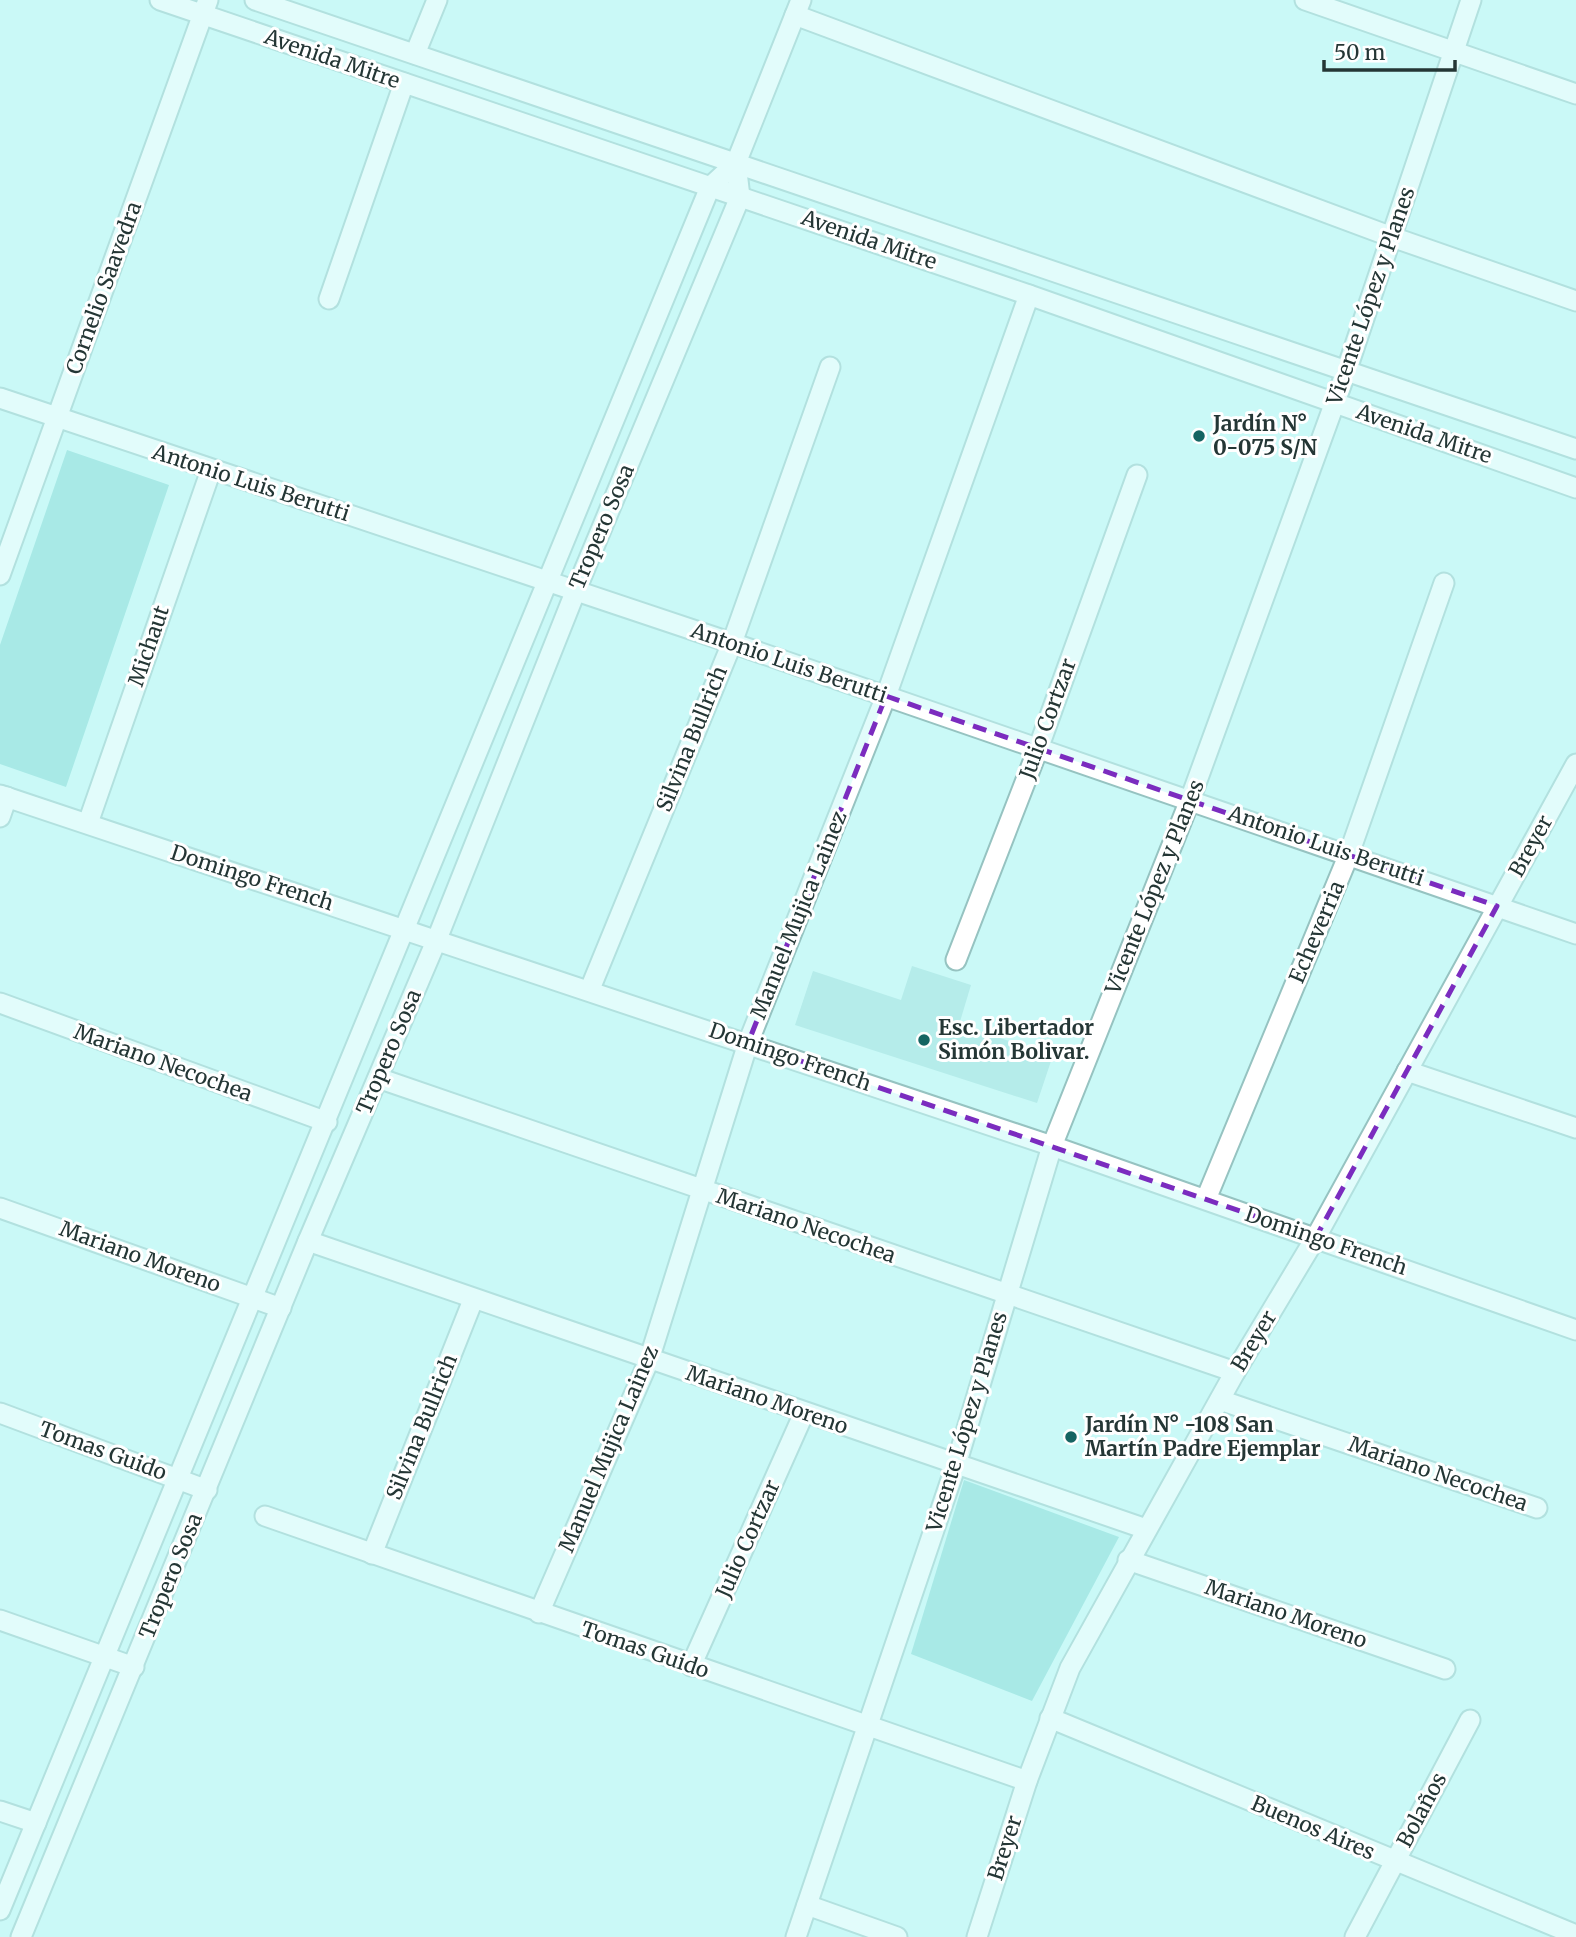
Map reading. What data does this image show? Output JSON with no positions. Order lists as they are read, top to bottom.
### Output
{
  "streets": {
    "street": [
      "Avenida Mitre",
      "Cornelio Saavedra",
      "Vicente López y Planes",
      "Antonio Luis Berutti",
      "Tropero Sosa",
      "Michaut",
      "Julio Cortzar",
      "Silvina Bullrich",
      "Breyer",
      "Domingo French",
      "Manuel Mujica Lainez",
      "Echeverria",
      "Mariano Necochea",
      "Mariano Moreno",
      "Tomas Guido",
      "Bolaños",
      "Buenos Aires"
    ]
  },
  "crossings": [
    ["Avenida Mitre", "Cornelio Saavedra"],
    ["Avenida Mitre", "Vicente López y Planes"],
    ["Avenida Mitre", "Tropero Sosa"],
    ["Avenida Mitre", "Manuel Mujica Lainez"],
    ["Cornelio Saavedra", "Antonio Luis Berutti"],
    ["Vicente López y Planes", "Antonio Luis Berutti"],
    ["Vicente López y Planes", "Domingo French"],
    ["Vicente López y Planes", "Mariano Necochea"],
    ["Vicente López y Planes", "Mariano Moreno"],
    ["Vicente López y Planes", "Tomas Guido"],
    ["Antonio Luis Berutti", "Tropero Sosa"],
    ["Antonio Luis Berutti", "Michaut"],
    ["Antonio Luis Berutti", "Julio Cortzar"],
    ["Antonio Luis Berutti", "Silvina Bullrich"],
    ["Antonio Luis Berutti", "Breyer"],
    ["Antonio Luis Berutti", "Manuel Mujica Lainez"],
    ["Antonio Luis Berutti", "Echeverria"],
    ["Tropero Sosa", "Domingo French"],
    ["Tropero Sosa", "Mariano Necochea"],
    ["Tropero Sosa", "Mariano Moreno"],
    ["Tropero Sosa", "Tomas Guido"],
    ["Michaut", "Domingo French"],
    ["Julio Cortzar", "Mariano Moreno"],
    ["Julio Cortzar", "Tomas Guido"],
    ["Silvina Bullrich", "Domingo French"],
    ["Silvina Bullrich", "Mariano Moreno"],
    ["Silvina Bullrich", "Tomas Guido"],
    ["Breyer", "Domingo French"],
    ["Breyer", "Mariano Necochea"],
    ["Breyer", "Mariano Moreno"],
    ["Breyer", "Tomas Guido"],
    ["Breyer", "Buenos Aires"],
    ["Domingo French", "Manuel Mujica Lainez"],
    ["Domingo French", "Echeverria"],
    ["Manuel Mujica Lainez", "Mariano Necochea"],
    ["Manuel Mujica Lainez", "Mariano Moreno"],
    ["Manuel Mujica Lainez", "Tomas Guido"],
    ["Bolaños", "Buenos Aires"]
  ],
  "places": ["Jardín N° 0-075 S/N", "Esc. Libertador Simón Bolivar.", "Jardín N° -108 San Martín Padre Ejemplar"],
  "scale_bar": "50 m"
}
